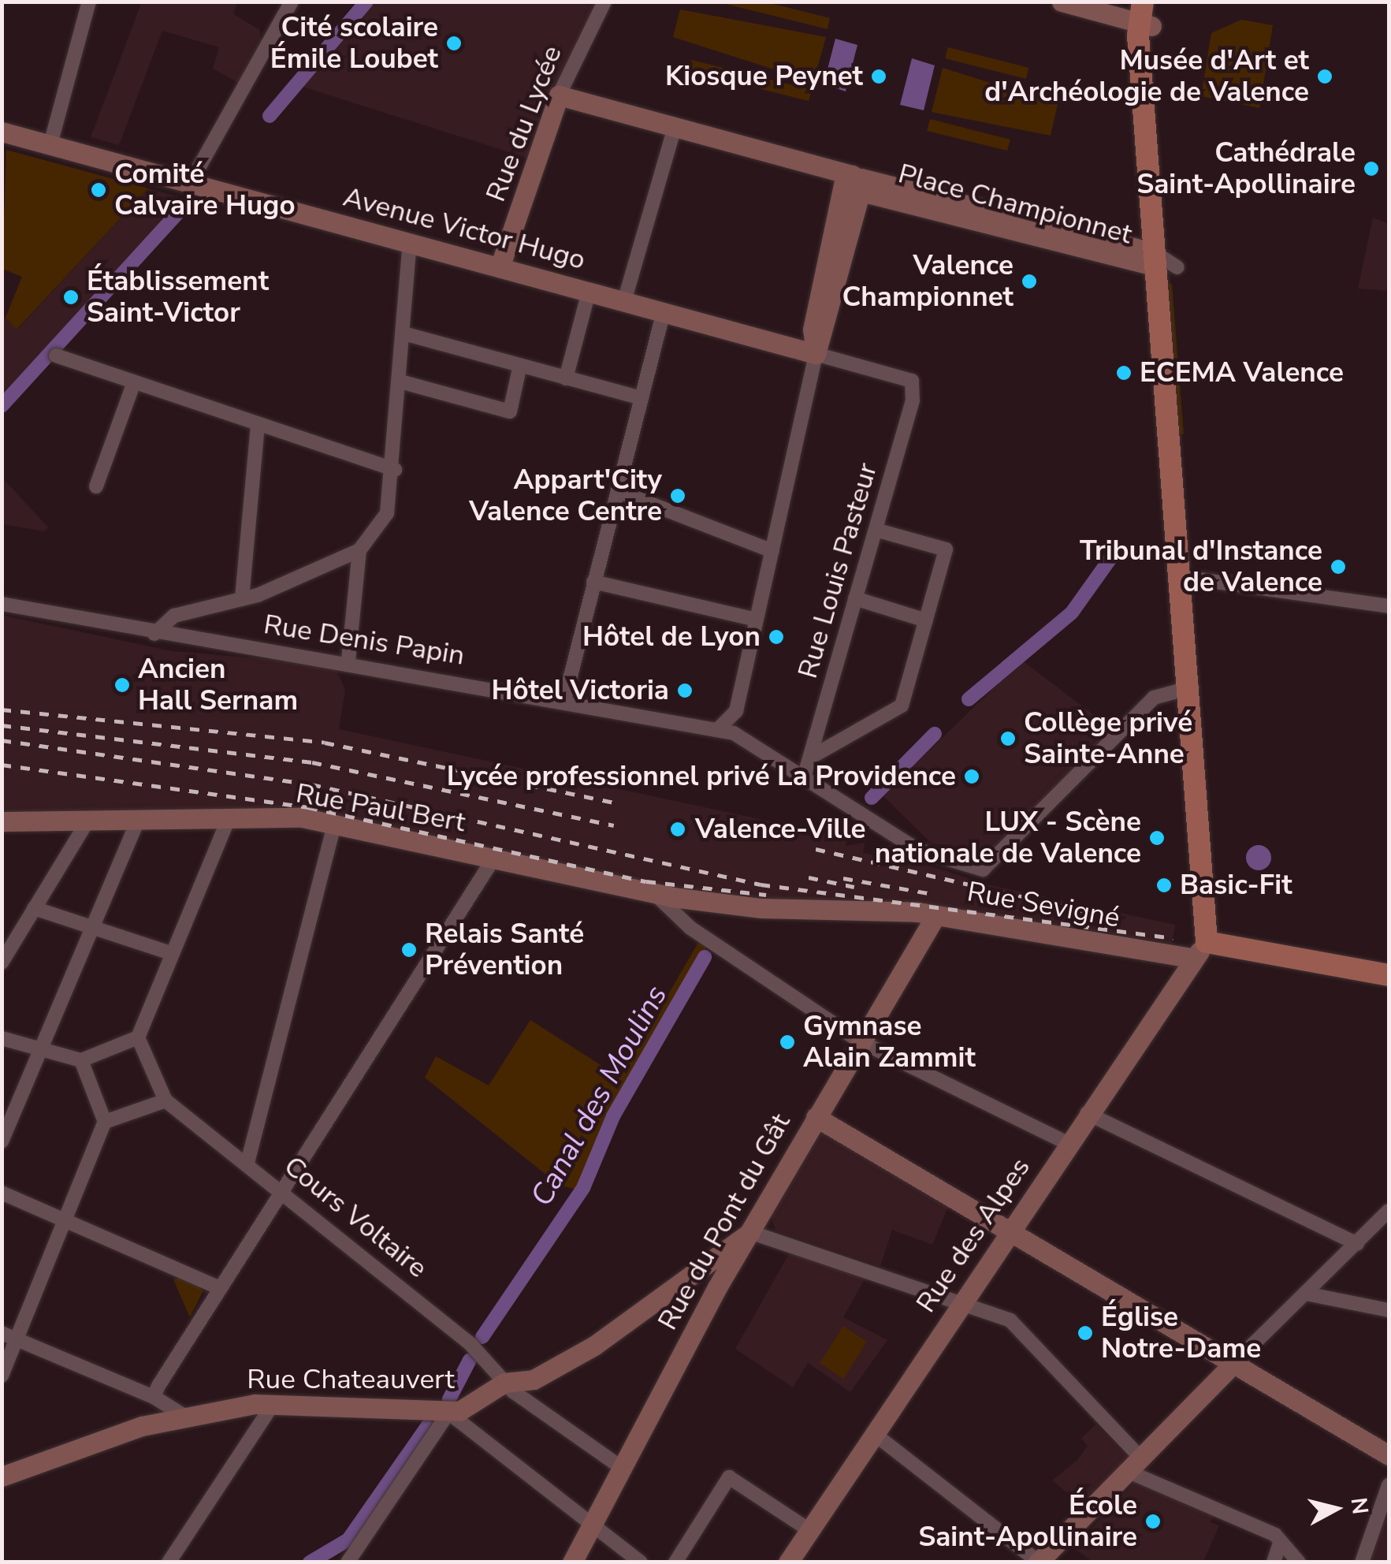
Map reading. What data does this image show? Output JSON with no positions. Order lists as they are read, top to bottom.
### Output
{
  "streets": {
    "street": [
      "Rue du Lycée",
      "Place Championnet",
      "Avenue Victor Hugo",
      "Rue Louis Pasteur",
      "Rue Denis Papin",
      "Rue Paul Bert",
      "Rue Sevigné",
      "Cours Voltaire",
      "Rue du Pont du Gât",
      "Rue des Alpes",
      "Rue Chateauvert"
    ]
  },
  "crossings": [
    ["Rue du Lycée", "Avenue Victor Hugo"],
    ["Avenue Victor Hugo", "Rue Louis Pasteur"],
    ["Rue Louis Pasteur", "Rue Denis Papin"],
    ["Rue Paul Bert", "Rue Sevigné"],
    ["Rue Sevigné", "Rue du Pont du Gât"],
    ["Rue Sevigné", "Rue des Alpes"],
    ["Cours Voltaire", "Rue du Pont du Gât"],
    ["Cours Voltaire", "Rue Chateauvert"],
    ["Rue du Pont du Gât", "Rue Chateauvert"]
  ],
  "water": ["Canal des Moulins"],
  "places": [
    "Cité scolaire Émile Loubet",
    "Kiosque Peynet",
    "Musée d'Art et d'Archéologie de Valence",
    "Cathédrale Saint-Apollinaire",
    "Comité Calvaire Hugo",
    "Valence Championnet",
    "Établissement Saint-Victor",
    "ECEMA Valence",
    "Appart'City Valence Centre",
    "Tribunal d'Instance de Valence",
    "Hôtel de Lyon",
    "Ancien Hall Sernam",
    "Hôtel Victoria",
    "Collège privé Sainte-Anne",
    "Lycée professionnel privé La Providence",
    "Valence-Ville",
    "LUX - Scène nationale de Valence",
    "Basic-Fit",
    "Relais Santé Prévention",
    "Gymnase Alain Zammit",
    "Église Notre-Dame",
    "École Saint-Apollinaire"
  ],
  "north": "right"
}
